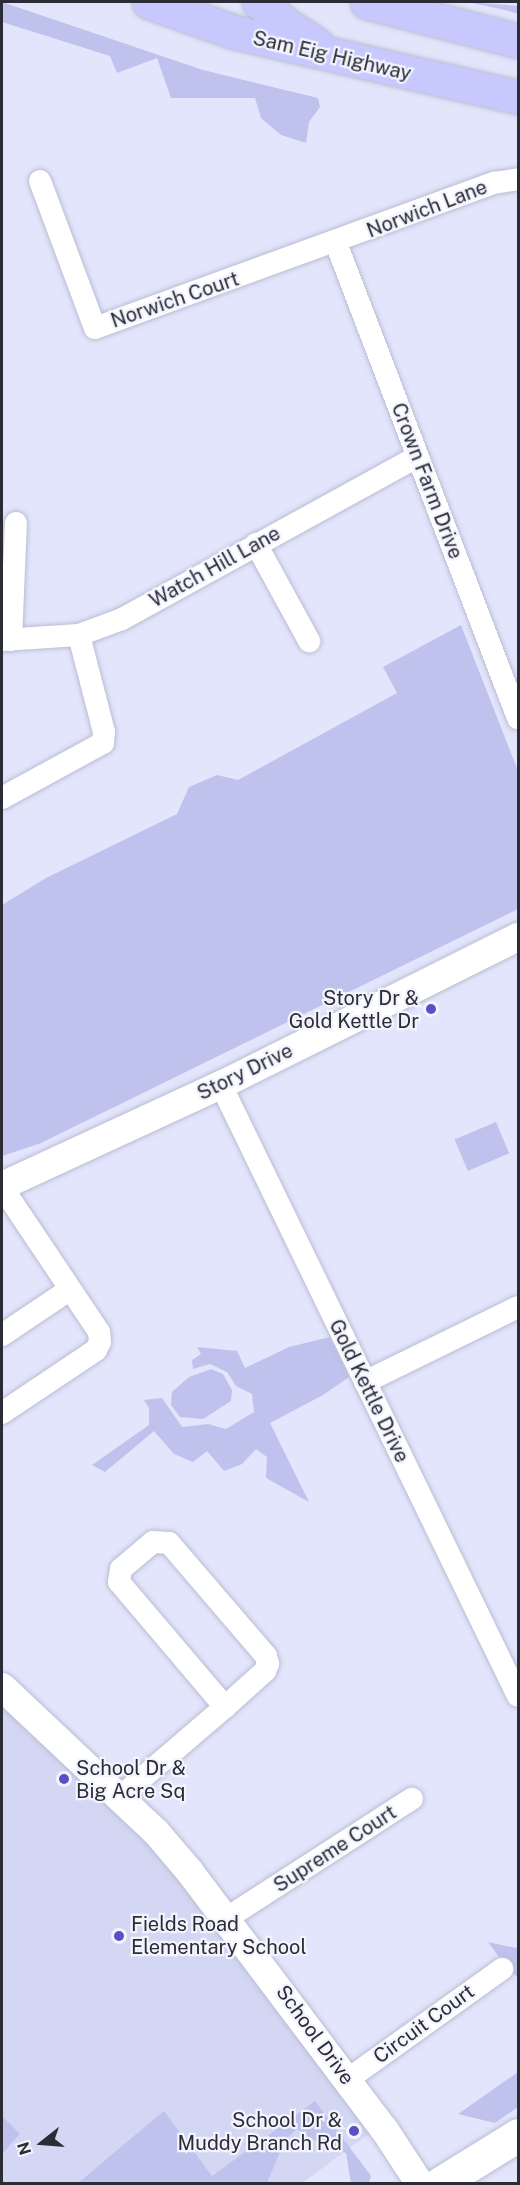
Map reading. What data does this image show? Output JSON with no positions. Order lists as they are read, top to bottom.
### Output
{
  "streets": {
    "main road": ["Sam Eig Highway"],
    "street": [
      "Norwich Lane",
      "Norwich Court",
      "Crown Farm Drive",
      "Watch Hill Lane",
      "Story Drive",
      "Gold Kettle Drive",
      "Supreme Court",
      "Circuit Court",
      "School Drive"
    ]
  },
  "crossings": [
    ["Norwich Lane", "Norwich Court"],
    ["Norwich Lane", "Crown Farm Drive"],
    ["Norwich Court", "Crown Farm Drive"],
    ["Crown Farm Drive", "Watch Hill Lane"],
    ["Story Drive", "Gold Kettle Drive"],
    ["Supreme Court", "School Drive"],
    ["Circuit Court", "School Drive"]
  ],
  "places": [
    "Story Dr & Gold Kettle Dr",
    "School Dr & Big Acre Sq",
    "Fields Road Elementary School",
    "School Dr & Muddy Branch Rd"
  ],
  "north": "left"
}
